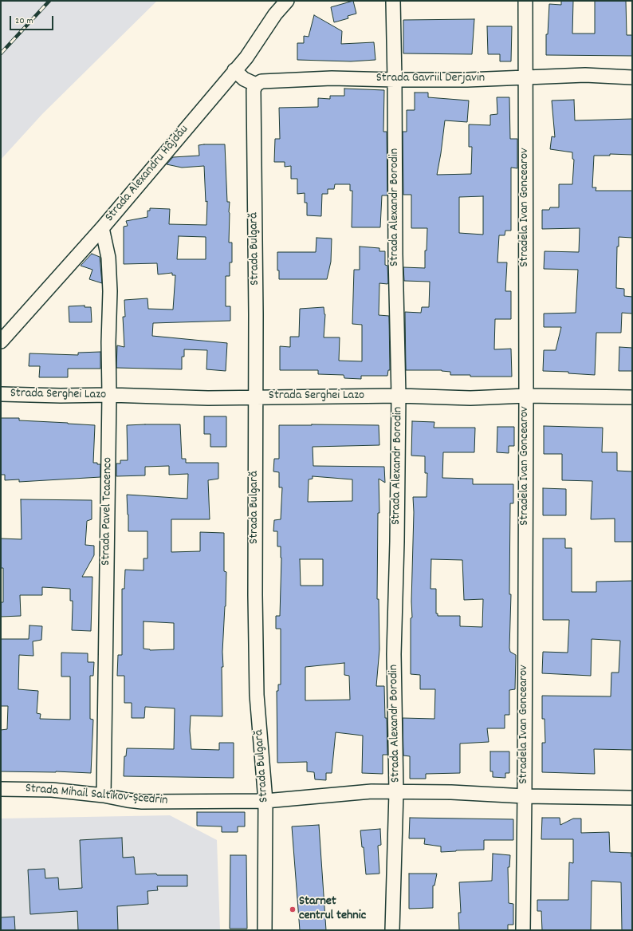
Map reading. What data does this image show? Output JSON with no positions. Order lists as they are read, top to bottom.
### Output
{
  "streets": {
    "street": [
      "Strada Gavriil Derjavin",
      "Strada Alexandru Hâjdău",
      "Strada Alexandr Borodin",
      "Stradela Ivan Goncearov",
      "Strada Bulgară",
      "Strada Serghei Lazo",
      "Strada Pavel Tcacenco",
      "Strada Mihail Saltîkov-Șcedrin"
    ]
  },
  "crossings": [
    ["Strada Gavriil Derjavin", "Strada Alexandr Borodin"],
    ["Strada Gavriil Derjavin", "Stradela Ivan Goncearov"],
    ["Strada Gavriil Derjavin", "Strada Bulgară"],
    ["Strada Alexandru Hâjdău", "Strada Pavel Tcacenco"],
    ["Strada Alexandr Borodin", "Strada Serghei Lazo"],
    ["Strada Alexandr Borodin", "Strada Mihail Saltîkov-Șcedrin"],
    ["Stradela Ivan Goncearov", "Strada Serghei Lazo"],
    ["Stradela Ivan Goncearov", "Strada Mihail Saltîkov-Șcedrin"],
    ["Strada Bulgară", "Strada Serghei Lazo"],
    ["Strada Bulgară", "Strada Mihail Saltîkov-Șcedrin"],
    ["Strada Serghei Lazo", "Strada Pavel Tcacenco"],
    ["Strada Pavel Tcacenco", "Strada Mihail Saltîkov-Șcedrin"]
  ],
  "places": ["Starnet centrul tehnic"],
  "scale_bar": "20 m"
}
